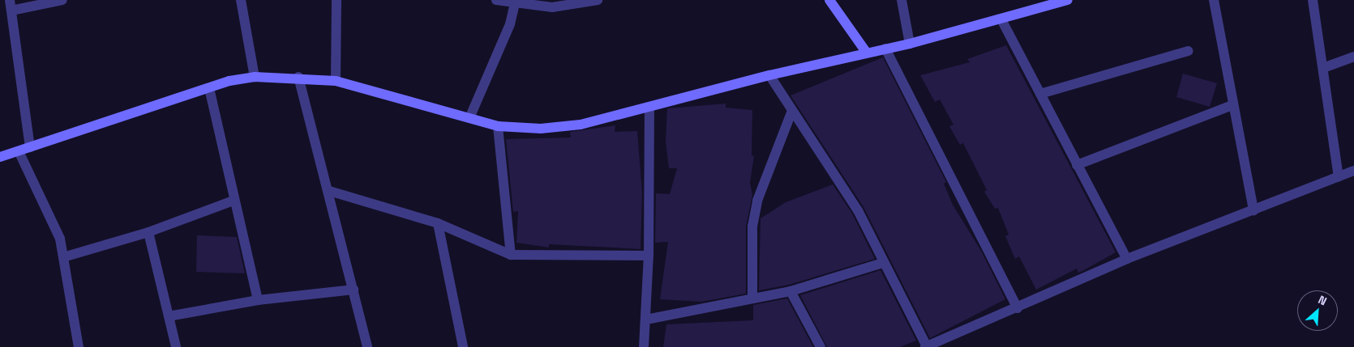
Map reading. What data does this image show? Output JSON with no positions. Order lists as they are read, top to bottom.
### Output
{
  "north": "top right"
}
